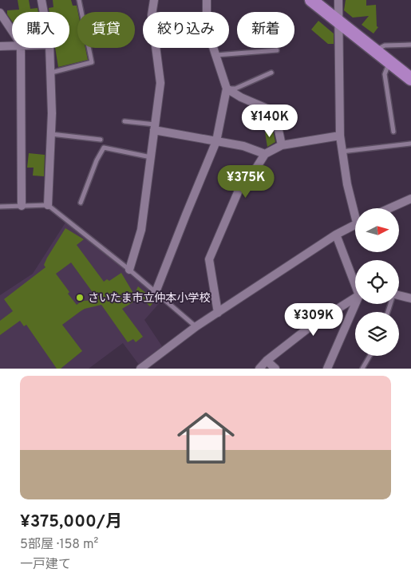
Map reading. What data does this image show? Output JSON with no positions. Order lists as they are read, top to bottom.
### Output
{
  "places": ["さいたま市立仲本小学校"],
  "north": "right",
  "page": {
    "chip": [
      "購入",
      "賃貸",
      "絞り込み",
      "新着"
    ],
    "price": ["¥140K", "¥375K", "¥309K"],
    "list": [
      {
        "name": "¥375,000/月",
        "note": "5部屋 · 158 m² · 一戸建て"
      }
    ]
  }
}
